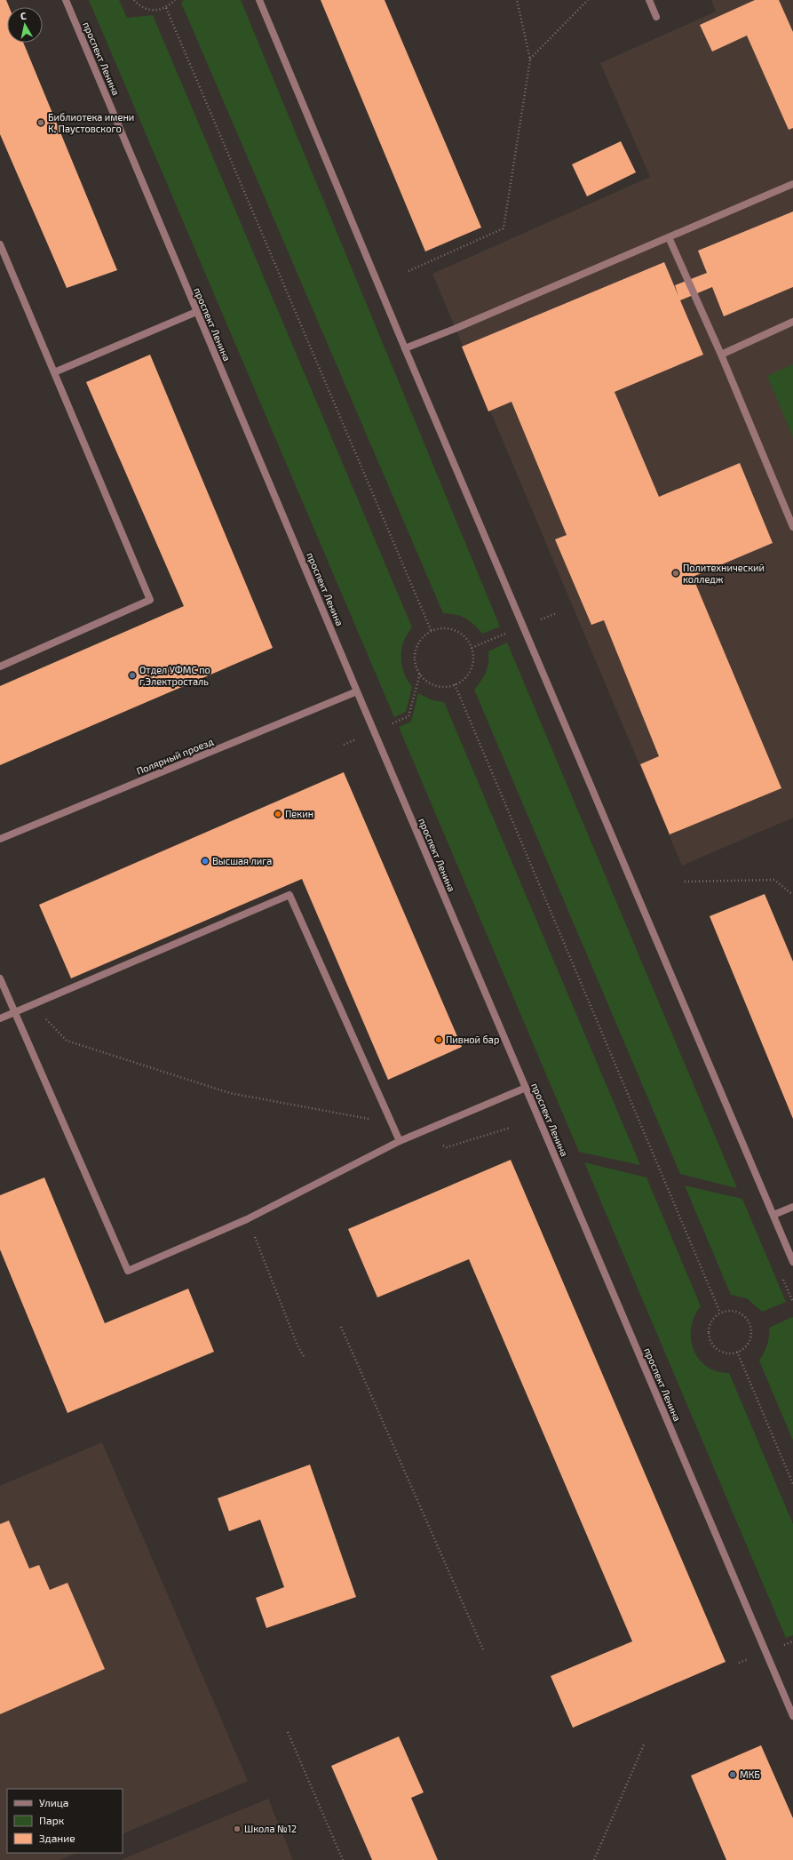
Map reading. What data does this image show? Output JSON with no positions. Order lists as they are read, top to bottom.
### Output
{
  "streets": {
    "street": ["проспект Ленина", "Полярный проезд"]
  },
  "crossings": [
    ["проспект Ленина", "Полярный проезд"]
  ],
  "places": [
    "Библиотека имени К. Паустовского",
    "Политехнический колледж",
    "Отдел УФМС по г.Электросталь",
    "Пекин",
    "Высшая лига",
    "Пивной бар",
    "МКБ",
    "Школа №12"
  ],
  "legend": ["Улица", "Парк", "Здание"],
  "north": "top"
}
